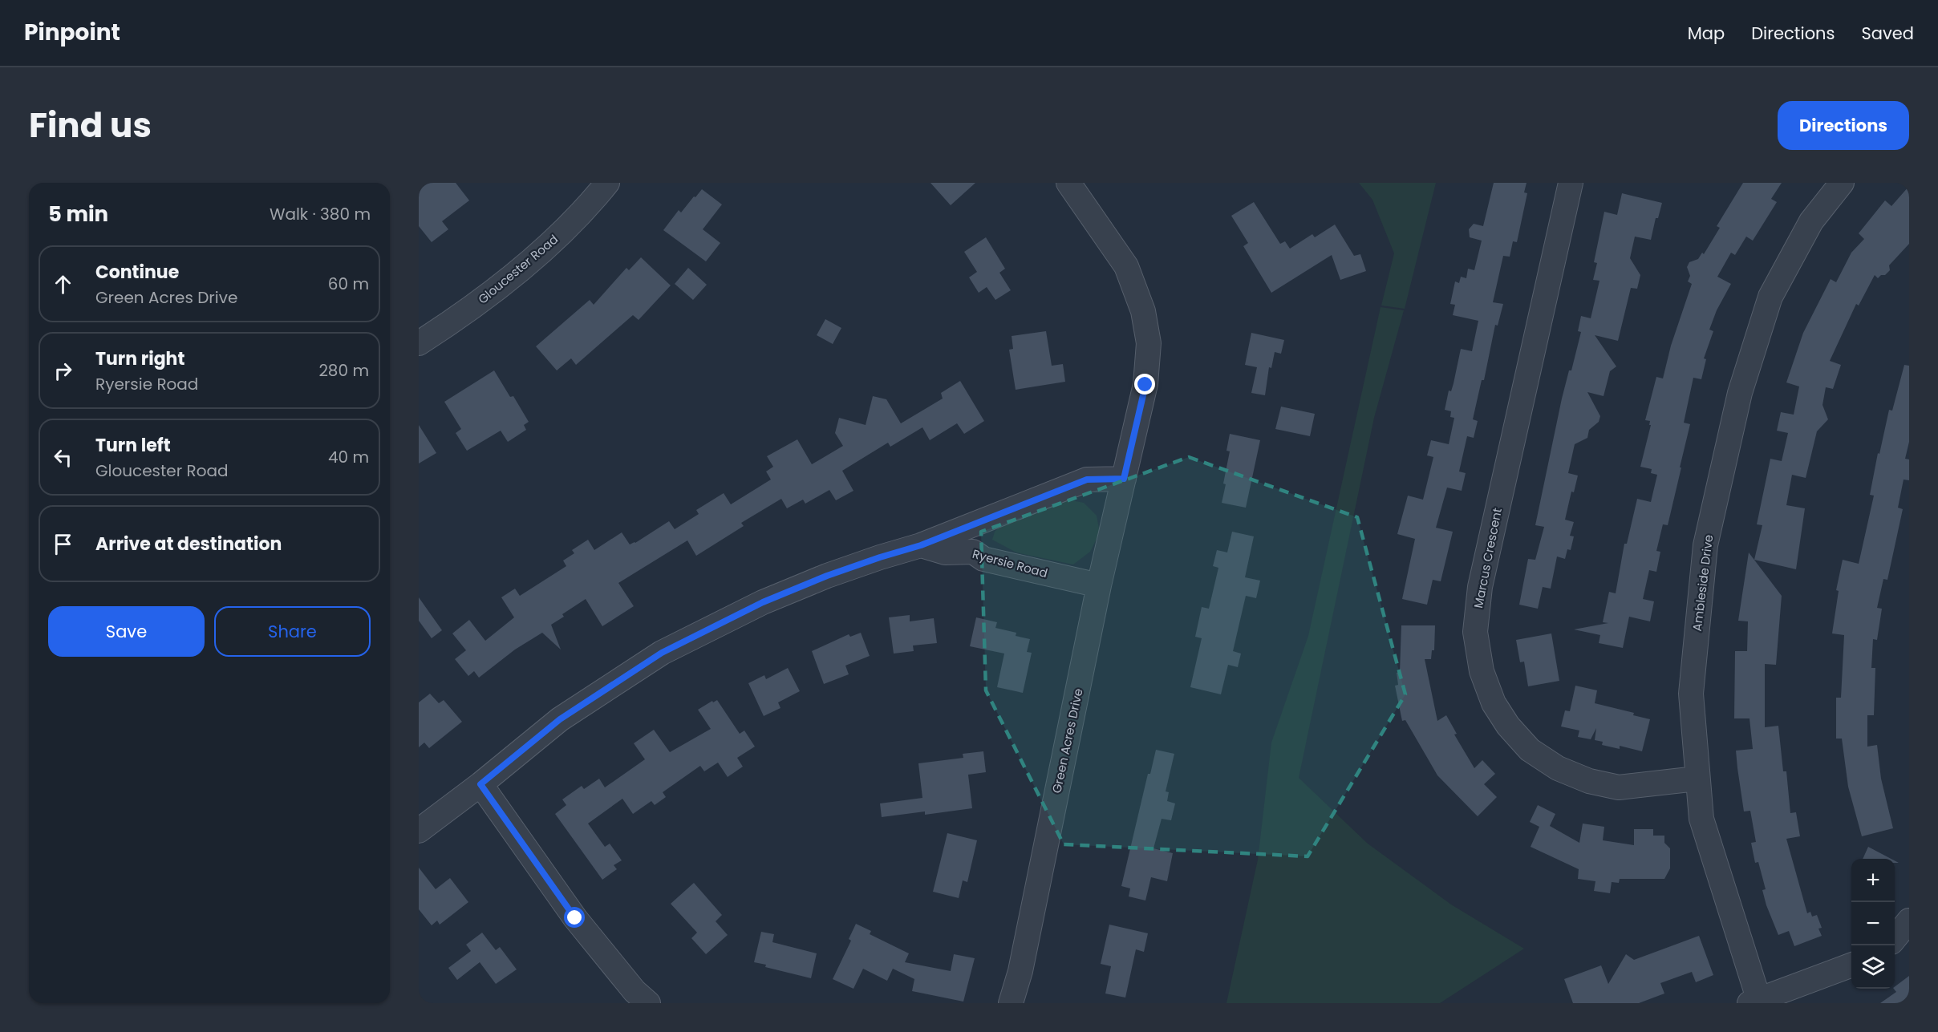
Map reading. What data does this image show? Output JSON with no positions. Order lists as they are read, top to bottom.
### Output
{
  "streets": {
    "street": [
      "Gloucester Road",
      "Marcus Crescent",
      "Ryersie Road",
      "Ambleside Drive",
      "Green Acres Drive"
    ]
  },
  "crossings": [
    ["Marcus Crescent", "Ambleside Drive"],
    ["Ryersie Road", "Green Acres Drive"]
  ],
  "page": {
    "header": "Pinpoint",
    "nav": ["Map", "Directions", "Saved"],
    "title": "Find us",
    "buttons": [
      "Directions",
      ["Save", "Share"]
    ],
    "heading": ["5 min", "Walk · 380 m"],
    "list": [
      ["Continue", "Green Acres Drive", "60 m"],
      ["Turn right", "Ryersie Road", "280 m"],
      ["Turn left", "Gloucester Road", "40 m"],
      "Arrive at destination"
    ],
    "map_buttons": ["+", "−"]
  }
}
